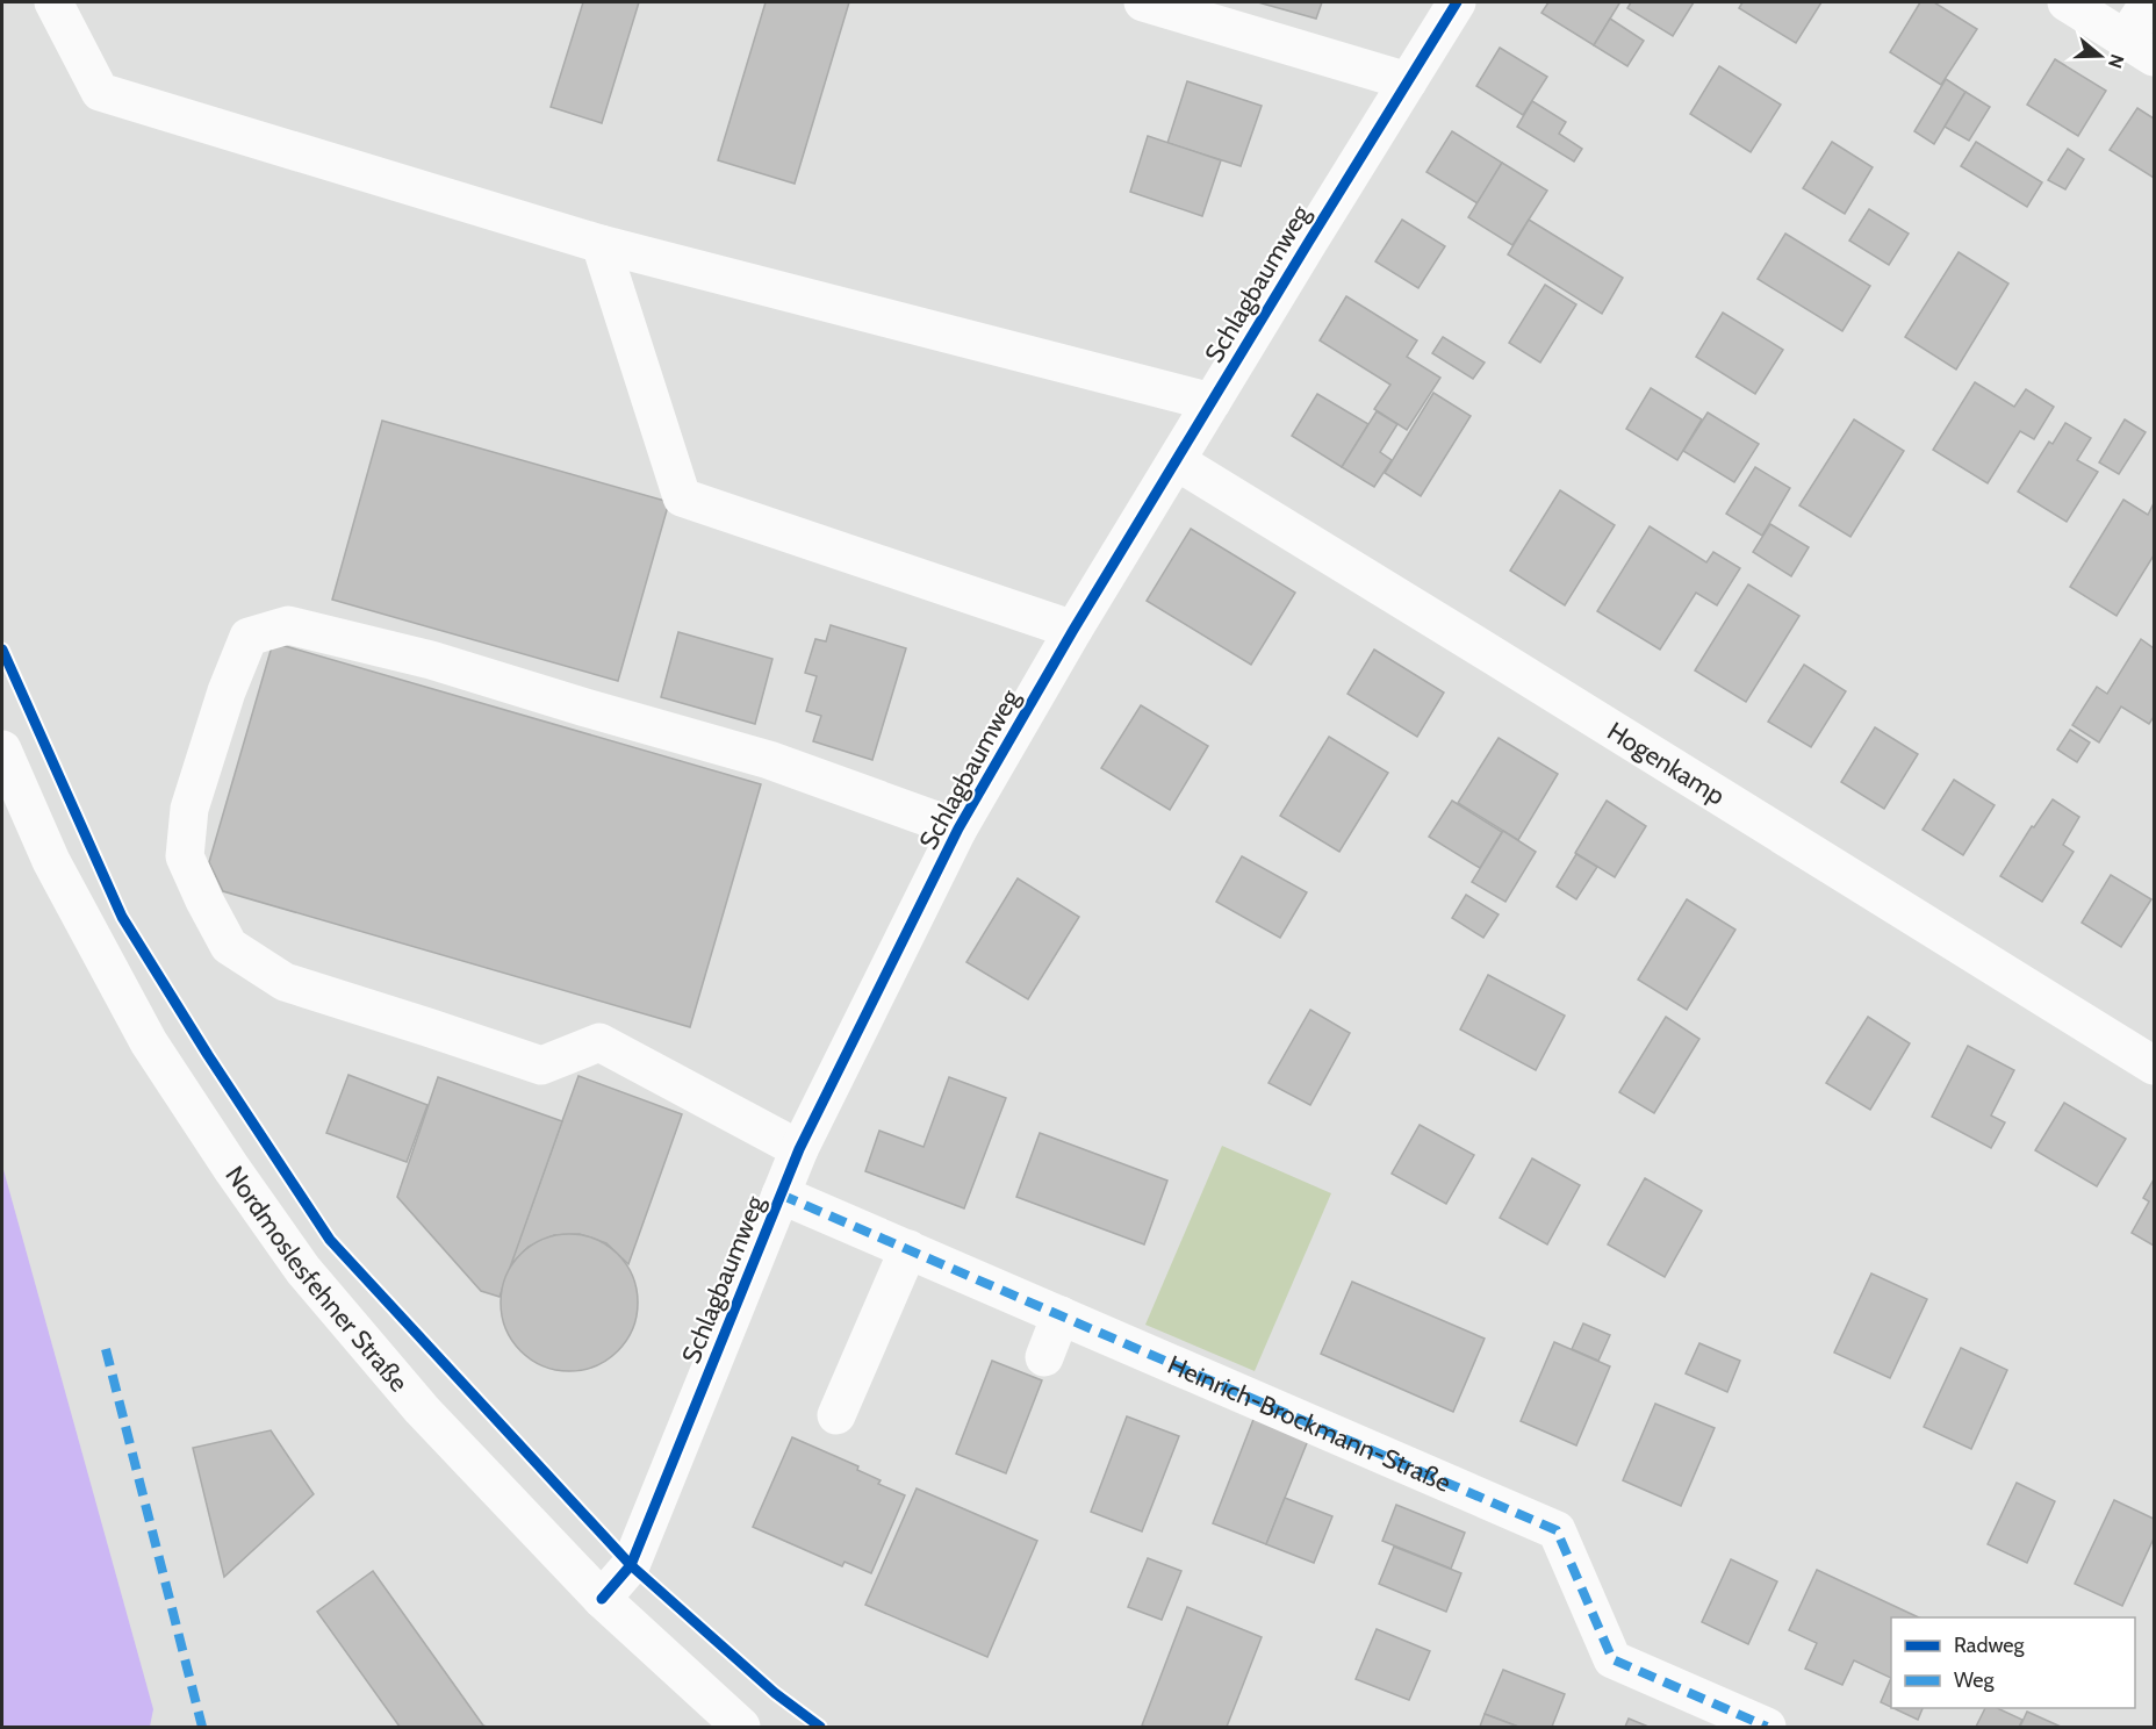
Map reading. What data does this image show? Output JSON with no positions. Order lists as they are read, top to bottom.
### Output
{
  "streets": {
    "street": [
      "Schlagbaumweg",
      "Hogenkamp",
      "Nordmoslesfehner Straße",
      "Heinrich-Brockmann-Straße"
    ]
  },
  "crossings": [
    ["Schlagbaumweg", "Hogenkamp"],
    ["Schlagbaumweg", "Nordmoslesfehner Straße"],
    ["Schlagbaumweg", "Heinrich-Brockmann-Straße"]
  ],
  "legend": ["Radweg", "Weg"],
  "north": "right"
}
